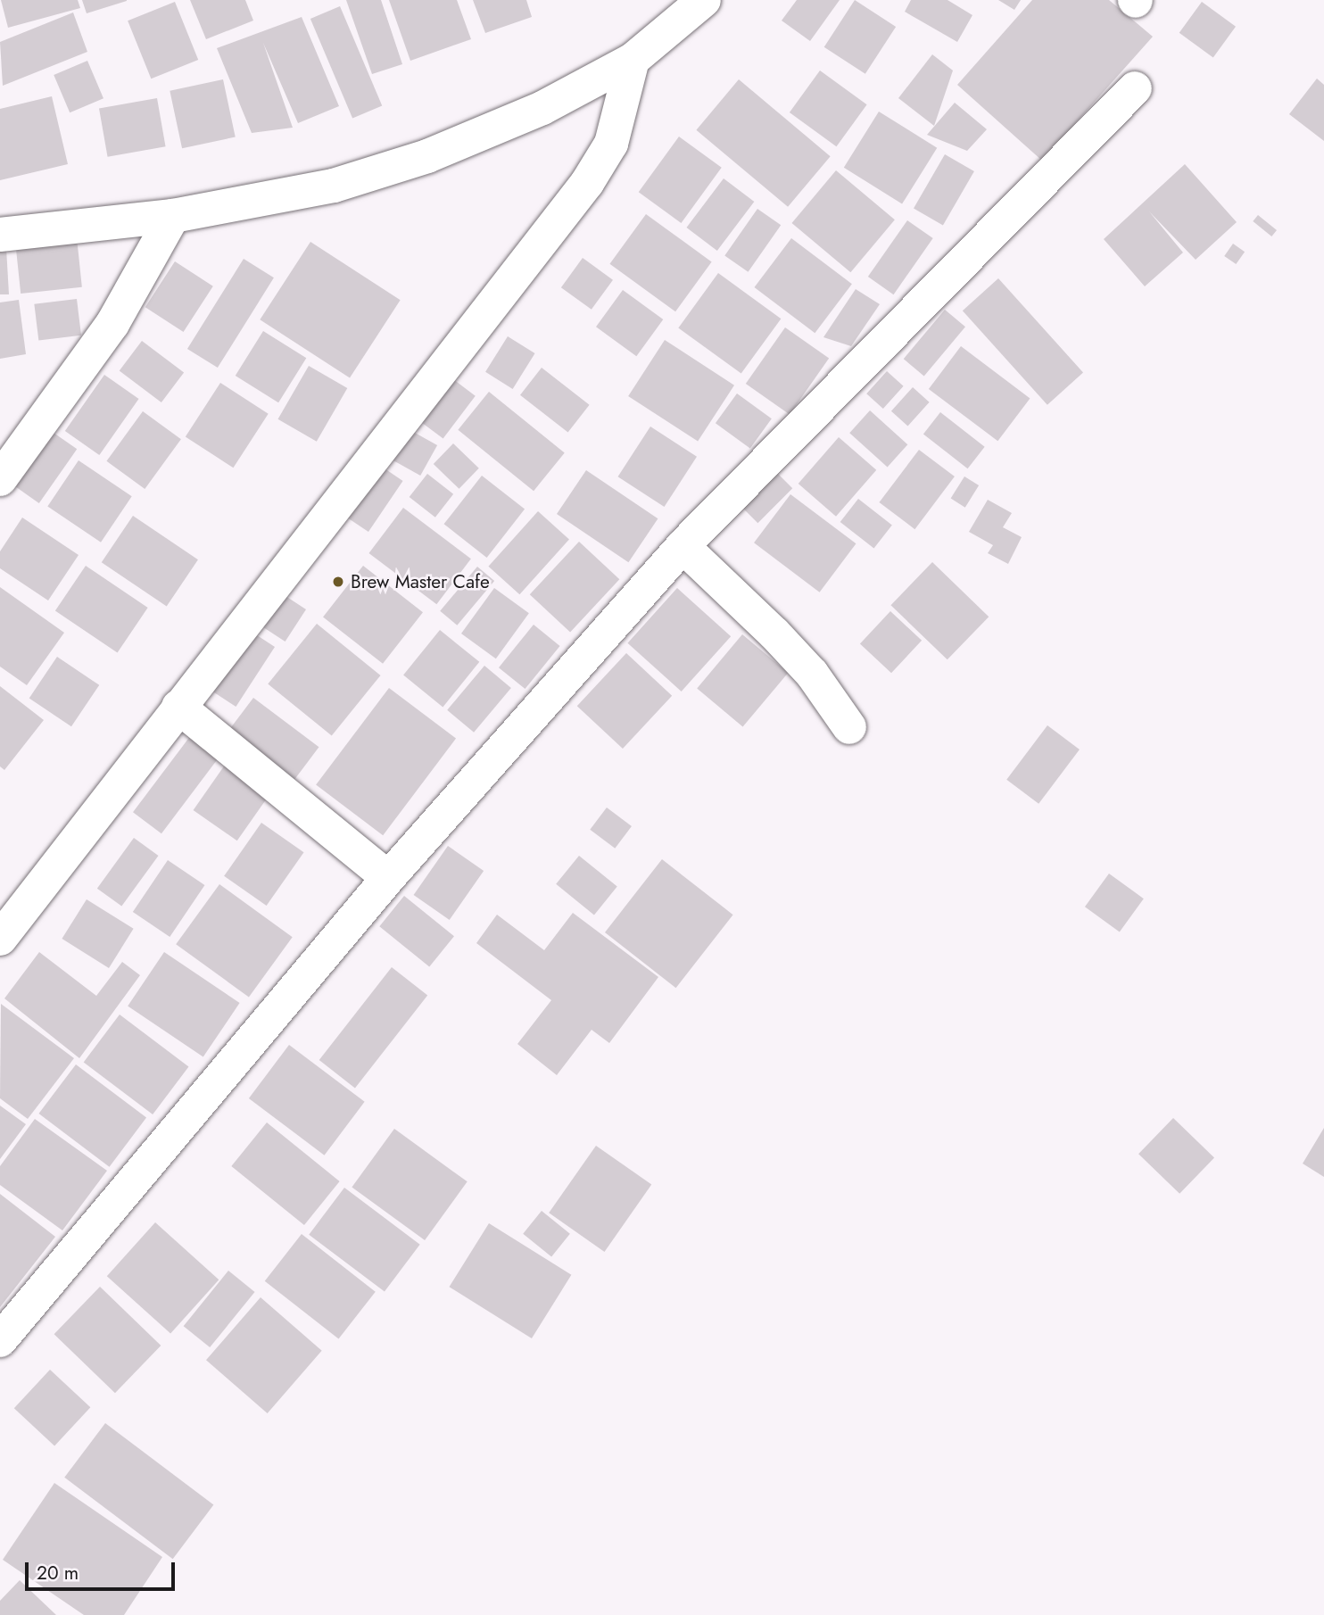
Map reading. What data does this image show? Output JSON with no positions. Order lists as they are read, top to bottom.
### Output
{
  "places": ["Brew Master Cafe"],
  "scale_bar": "20 m"
}
